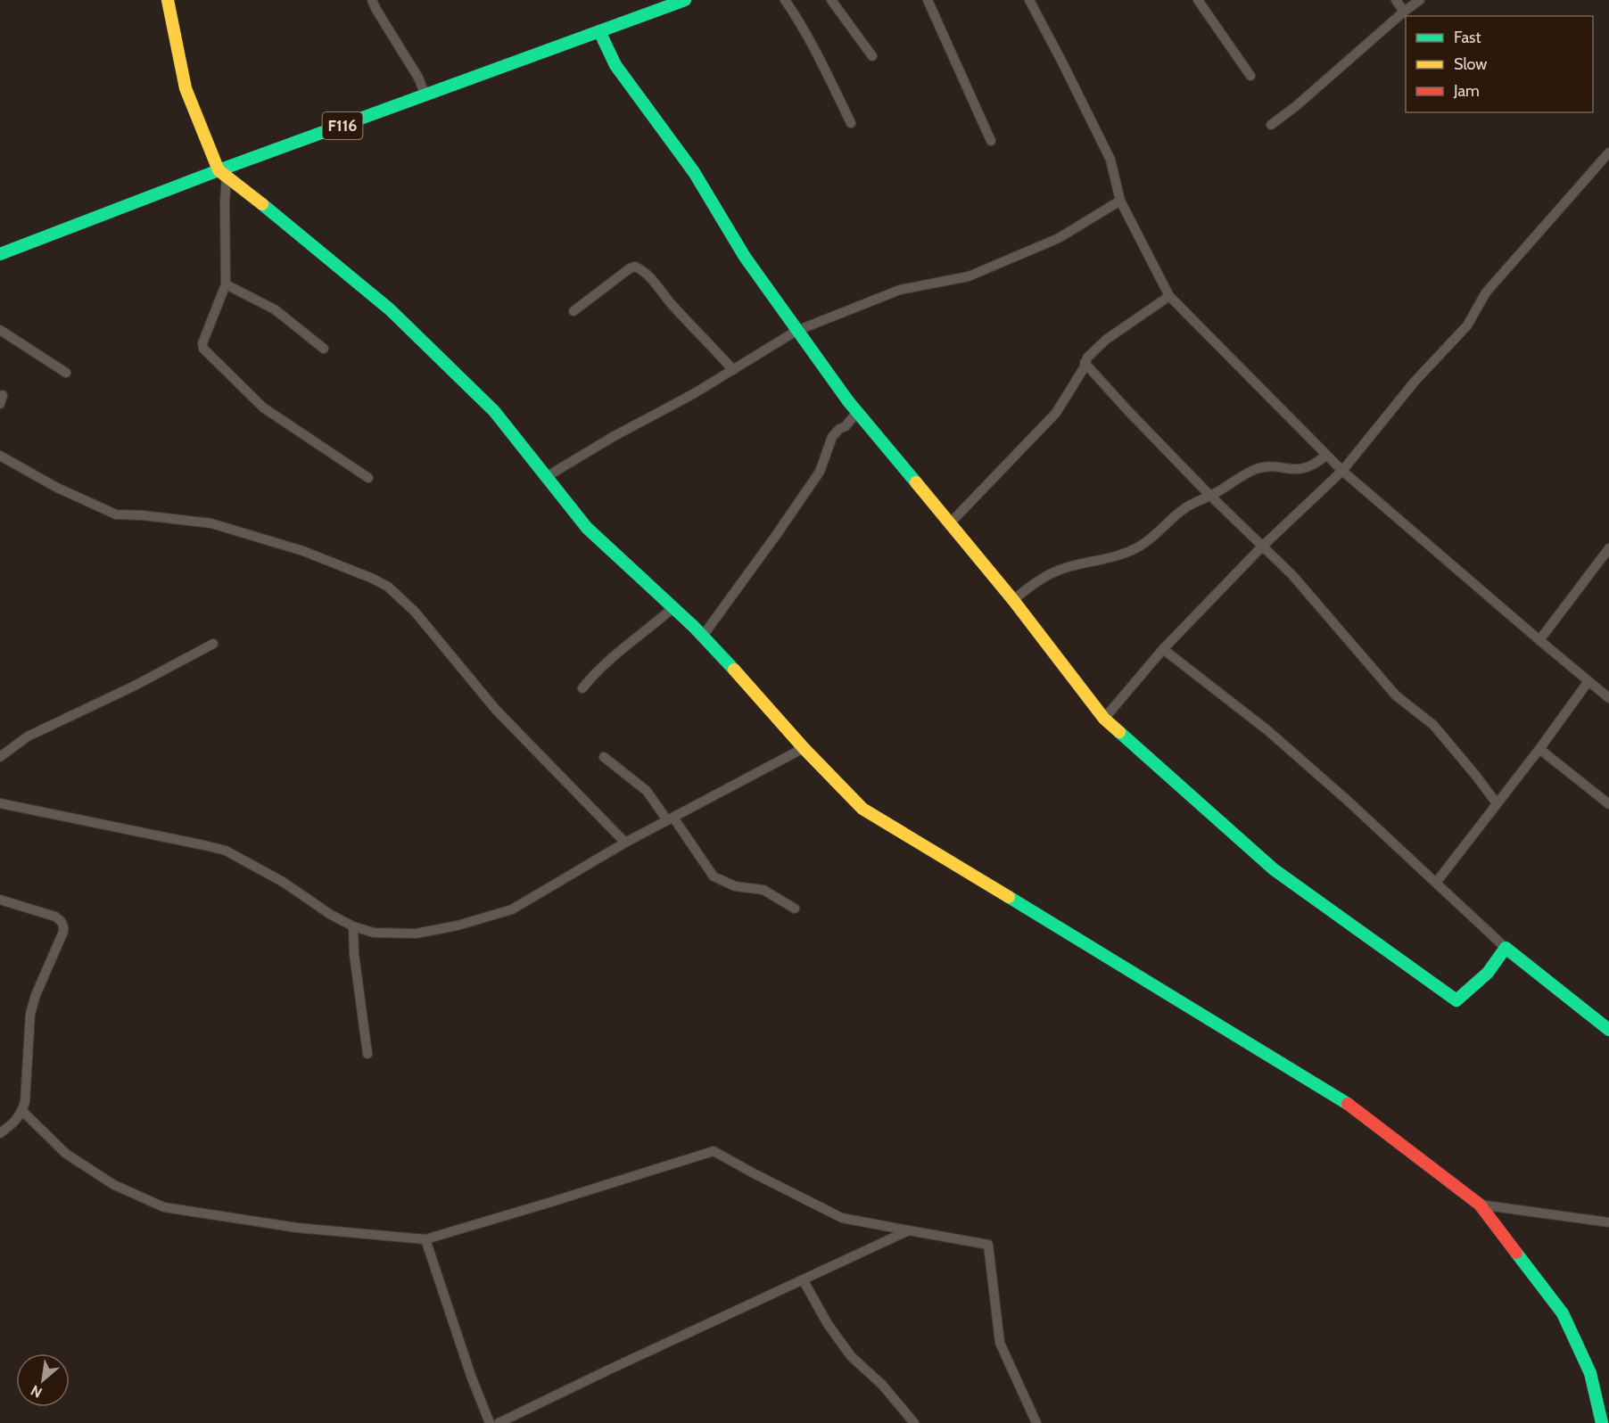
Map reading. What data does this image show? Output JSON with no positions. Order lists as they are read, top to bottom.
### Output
{
  "streets": {
    "street": ["F116"]
  },
  "legend": ["Fast", "Slow", "Jam"],
  "north": "bottom left"
}
